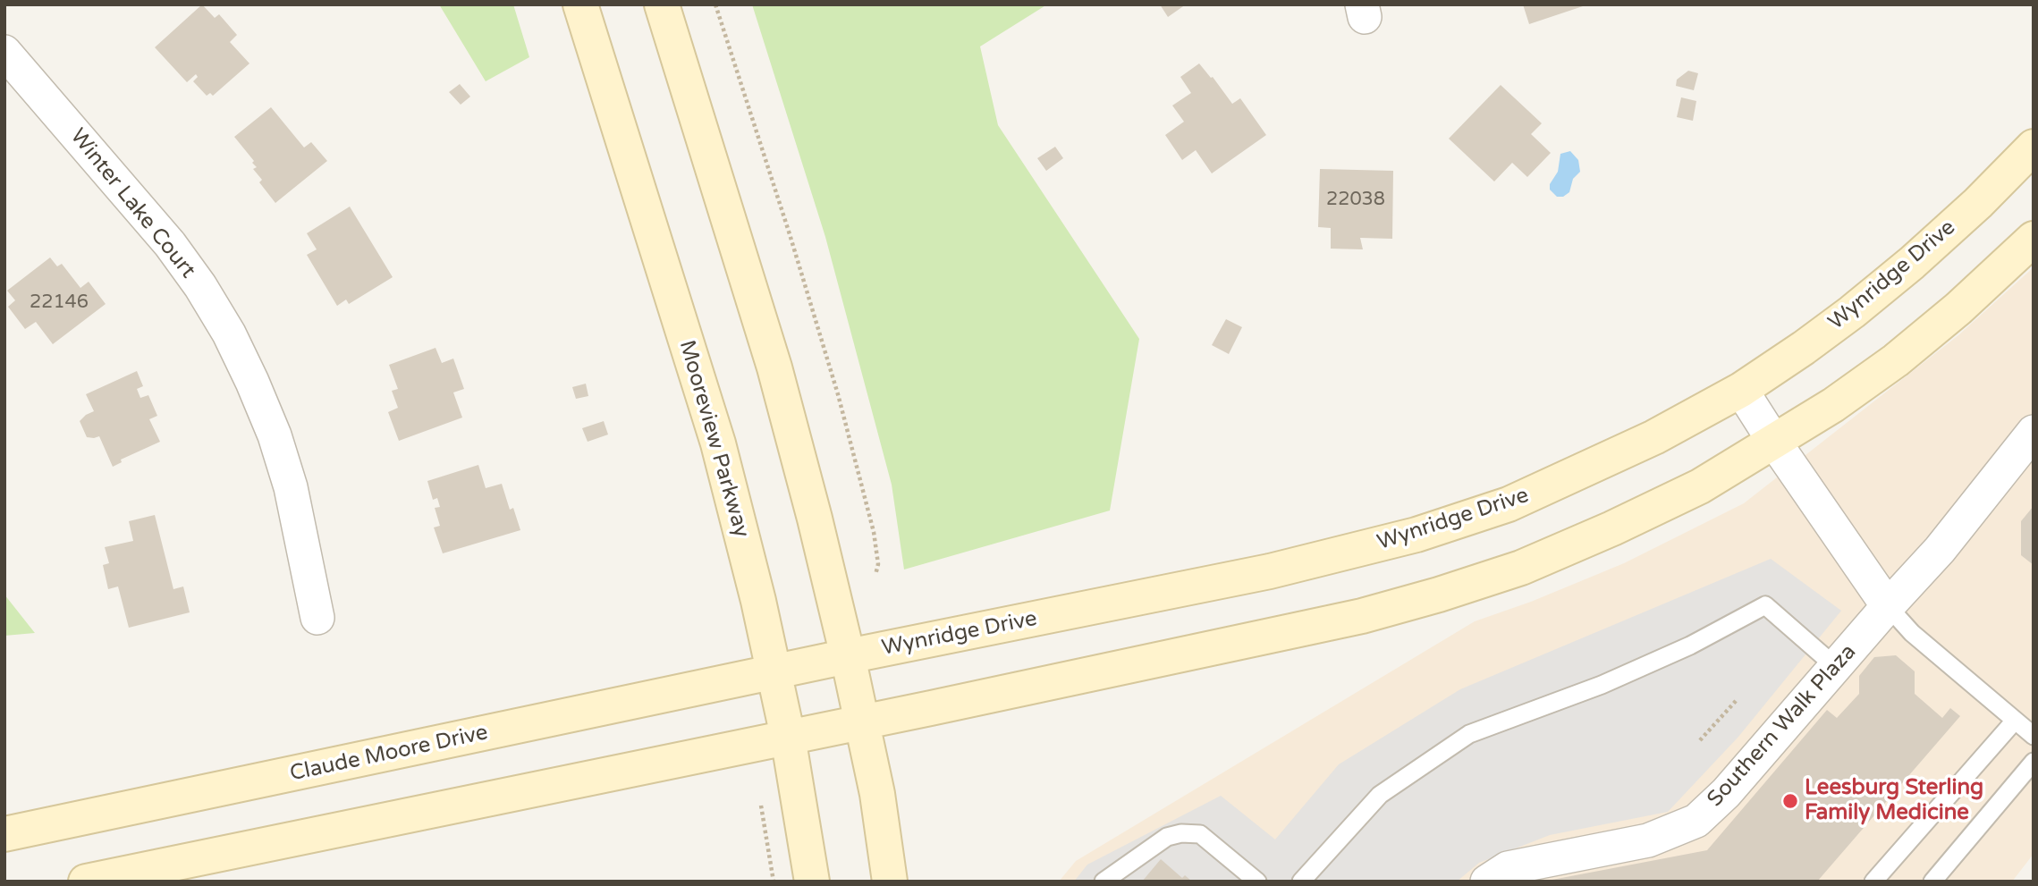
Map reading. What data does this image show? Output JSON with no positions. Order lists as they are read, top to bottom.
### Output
{
  "streets": {
    "street": [
      "Winter Lake Court",
      "Wynridge Drive",
      "Mooreview Parkway",
      "Southern Walk Plaza",
      "Claude Moore Drive"
    ]
  },
  "crossings": [
    ["Wynridge Drive", "Mooreview Parkway"],
    ["Wynridge Drive", "Claude Moore Drive"],
    ["Mooreview Parkway", "Claude Moore Drive"]
  ],
  "places": ["Leesburg Sterling Family Medicine"],
  "house_numbers": ["22038", "22146"]
}
